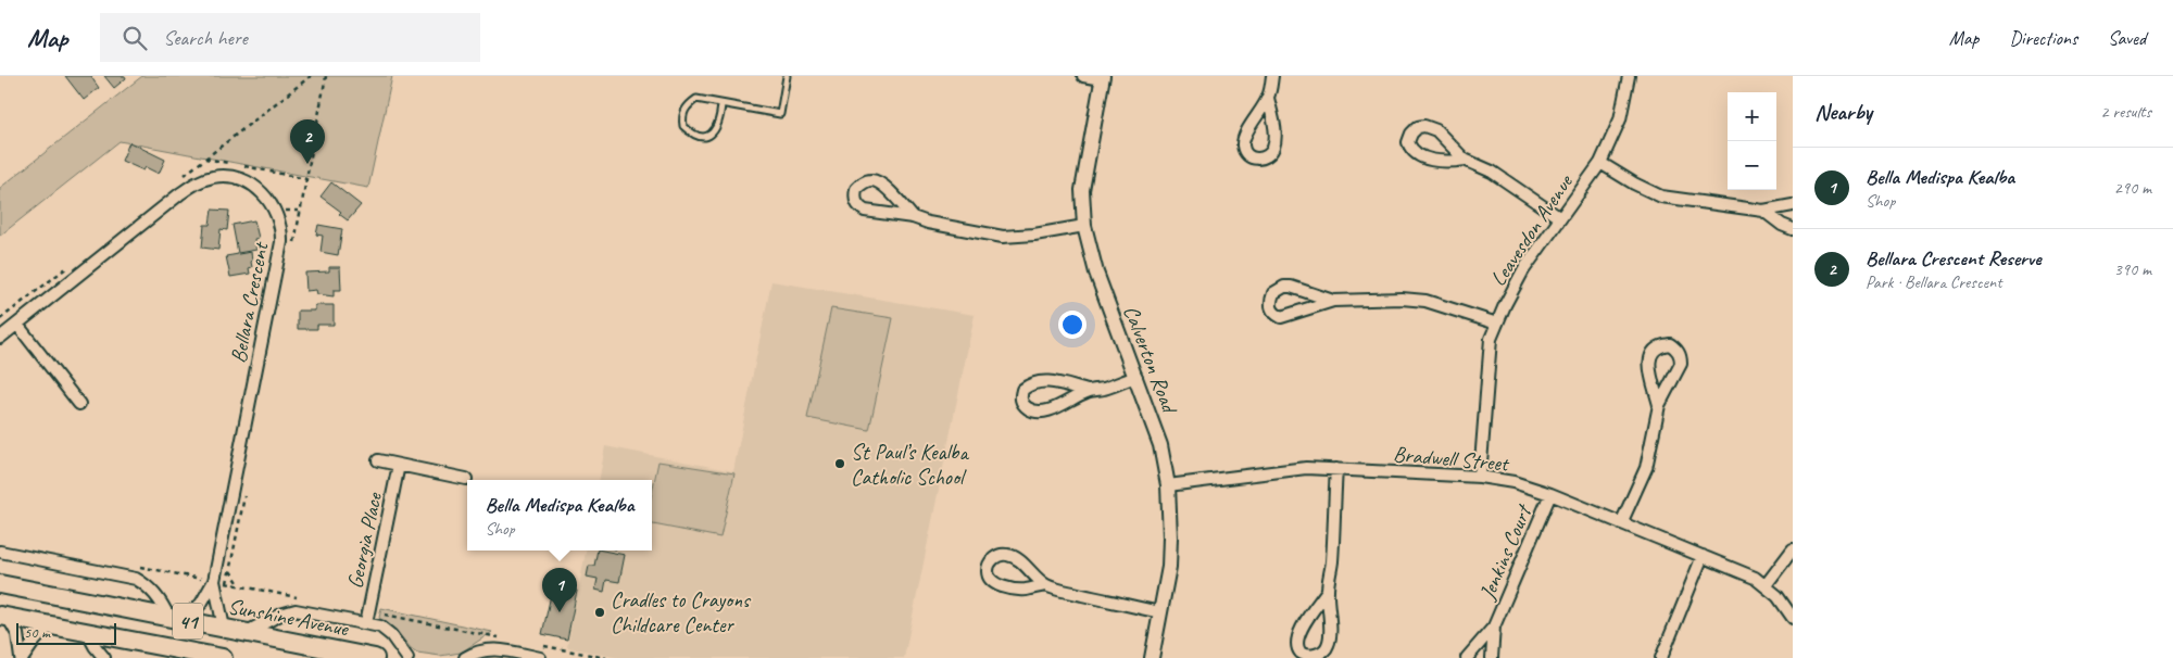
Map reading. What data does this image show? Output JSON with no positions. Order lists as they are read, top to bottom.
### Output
{
  "streets": {
    "main road": ["Sunshine Avenue", "41"],
    "street": [
      "Leavesdon Avenue",
      "Bellara Crescent",
      "Calverton Road",
      "Bradwell Street",
      "Georgia Place",
      "Jenkins Court"
    ]
  },
  "crossings": [
    ["Leavesdon Avenue", "Bradwell Street"],
    ["Calverton Road", "Bradwell Street"],
    ["Bradwell Street", "Jenkins Court"]
  ],
  "places": ["St Paul’s Kealba Catholic School", "Cradles to Crayons Childcare Center"],
  "scale_bar": "50 m",
  "page": {
    "header": "Map",
    "search": "Search here",
    "nav": ["Map", "Directions", "Saved"],
    "heading": ["Nearby", "2 results"],
    "map_buttons": ["+", "−"],
    "pins": ["2", "1"],
    "list": [
      {
        "mark": "1",
        "name": "Bella Medispa Kealba",
        "note": "Shop",
        "value": "290 m"
      },
      {
        "mark": "2",
        "name": "Bellara Crescent Reserve",
        "note": "Park · Bellara Crescent",
        "value": "390 m"
      }
    ],
    "popup": ["Bella Medispa Kealba", "Shop"],
    "scale": "50 m"
  }
}
